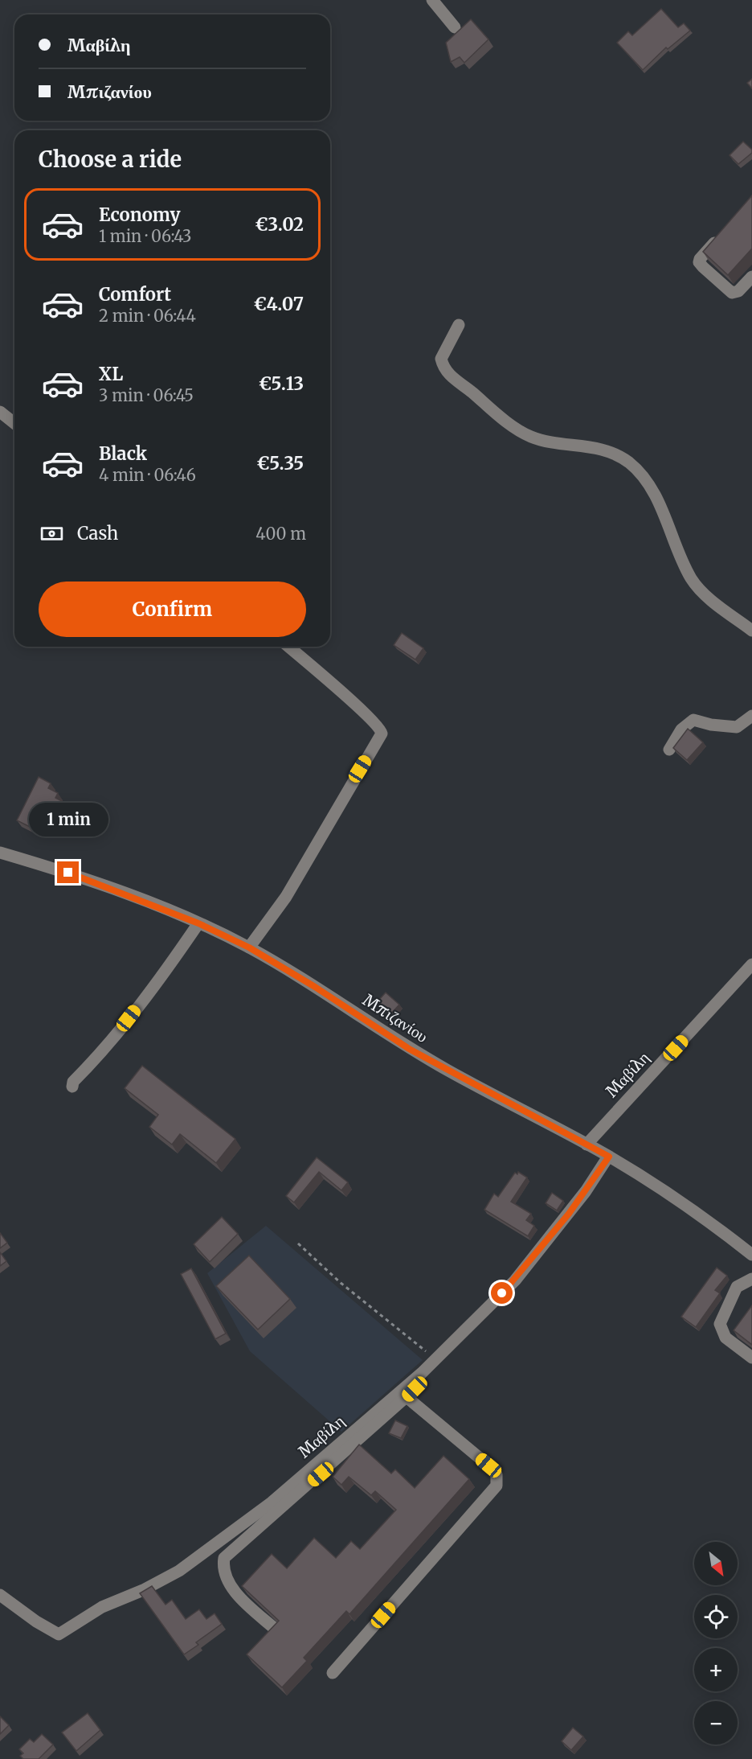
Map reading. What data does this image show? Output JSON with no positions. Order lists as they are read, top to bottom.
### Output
{
  "streets": {
    "street": ["Μπιζανίου", "Μαβίλη"]
  },
  "crossings": [
    ["Μπιζανίου", "Μαβίλη"]
  ],
  "north": "bottom right",
  "page": {
    "banner": ["Μαβίλη", "Μπιζανίου"],
    "heading": "Choose a ride",
    "list": [
      {
        "name": "Economy",
        "note": "1 min · 06:43",
        "value": "€3.02"
      },
      {
        "name": "Comfort",
        "note": "2 min · 06:44",
        "value": "€4.07"
      },
      {
        "name": "XL",
        "note": "3 min · 06:45",
        "value": "€5.13"
      },
      {
        "name": "Black",
        "note": "4 min · 06:46",
        "value": "€5.35"
      }
    ],
    "pay": ["Cash", "400 m"],
    "buttons": "Confirm",
    "bubble": "1 min",
    "map_buttons": ["+", "−"]
  }
}
